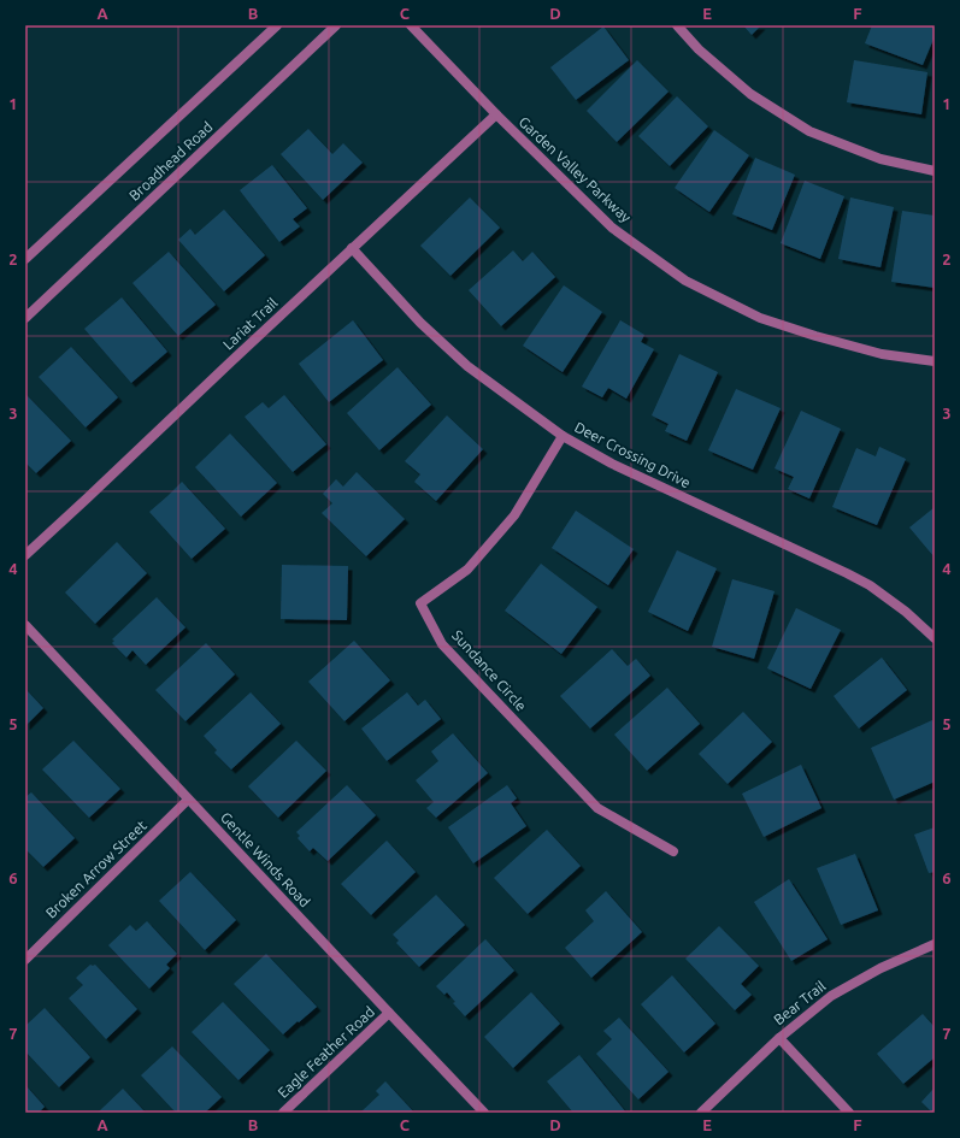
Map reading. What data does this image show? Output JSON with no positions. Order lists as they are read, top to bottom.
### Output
{
  "streets": {
    "street": [
      "Broadhead Road",
      "Garden Valley Parkway",
      "Lariat Trail",
      "Deer Crossing Drive",
      "Sundance Circle",
      "Gentle Winds Road",
      "Broken Arrow Street",
      "Bear Trail",
      "Eagle Feather Road"
    ]
  },
  "crossings": [
    ["Garden Valley Parkway", "Lariat Trail"],
    ["Lariat Trail", "Deer Crossing Drive"],
    ["Deer Crossing Drive", "Sundance Circle"],
    ["Gentle Winds Road", "Broken Arrow Street"],
    ["Gentle Winds Road", "Eagle Feather Road"]
  ],
  "grid": {
    "columns": [
      "A",
      "B",
      "C",
      "D",
      "E",
      "F"
    ],
    "rows": [
      "1",
      "2",
      "3",
      "4",
      "5",
      "6",
      "7"
    ]
  }
}
